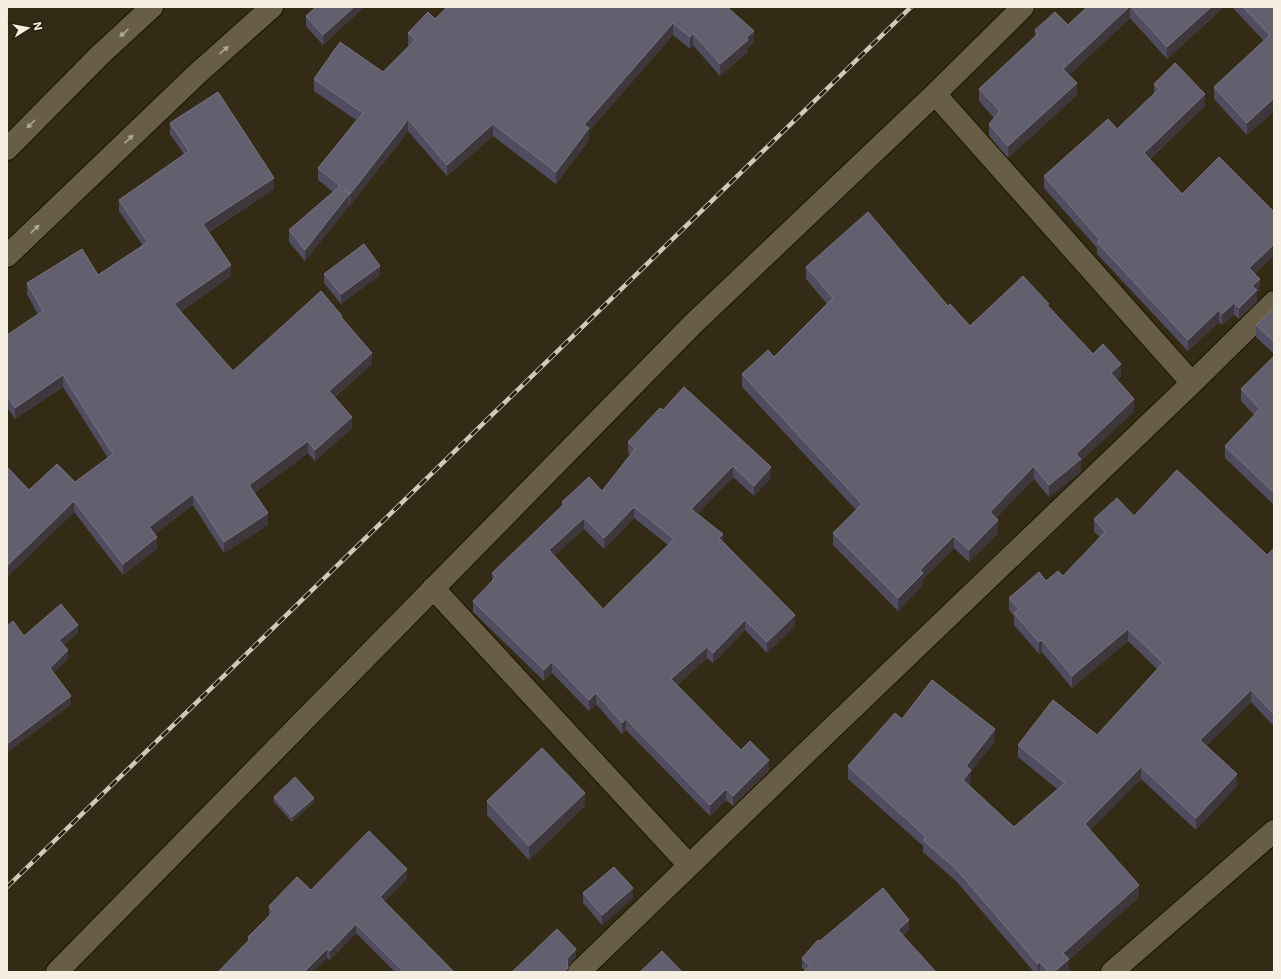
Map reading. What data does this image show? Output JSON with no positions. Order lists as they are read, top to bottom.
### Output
{
  "north": "right"
}
